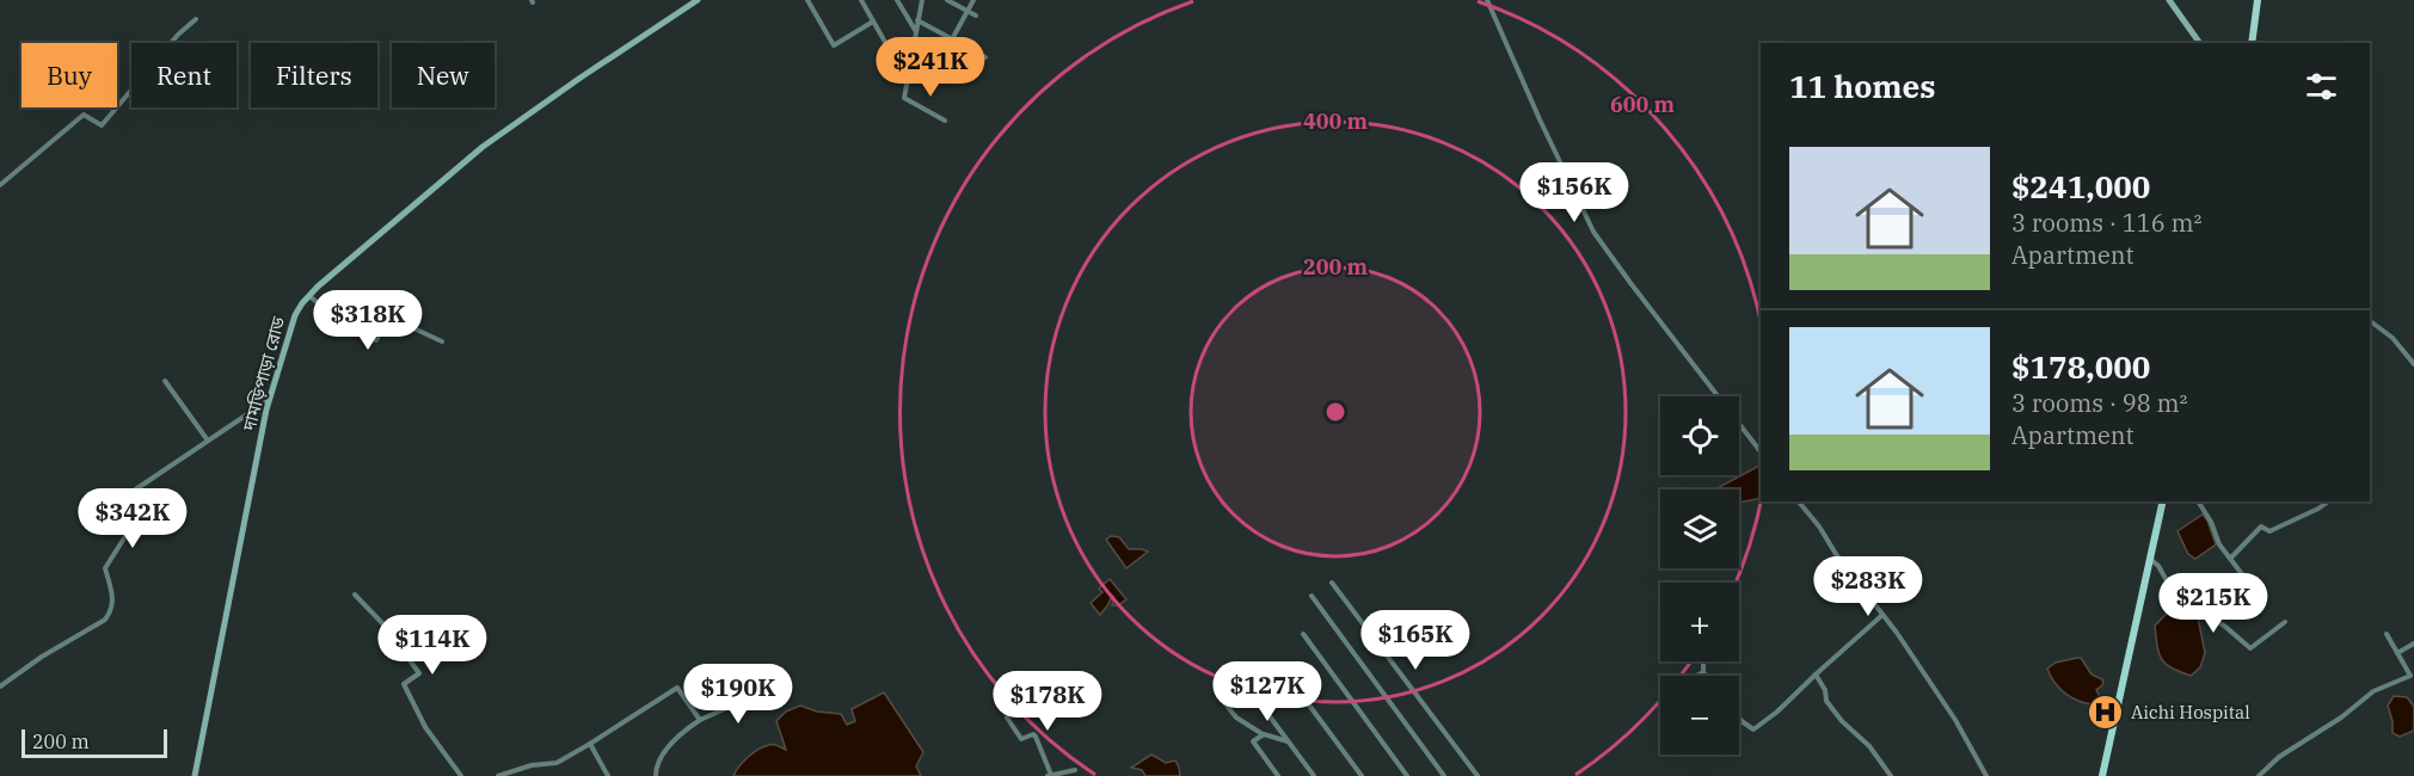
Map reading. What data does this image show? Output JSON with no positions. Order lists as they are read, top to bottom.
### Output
{
  "streets": {
    "main road": ["দামড়িপাড়া রোড"]
  },
  "places": {
    "hospital": ["Aichi Hospital"]
  },
  "scale_bar": "200 m",
  "page": {
    "price": [
      "$241K",
      "$156K",
      "$318K",
      "$342K",
      "$283K",
      "$215K",
      "$165K",
      "$114K",
      "$127K",
      "$190K",
      "$178K"
    ],
    "chip": [
      "Buy",
      "Rent",
      "Filters",
      "New"
    ],
    "heading": "11 homes",
    "list": [
      {
        "name": "$241,000",
        "note": "3 rooms · 116 m² · Apartment"
      },
      {
        "name": "$178,000",
        "note": "3 rooms · 98 m² · Apartment"
      }
    ],
    "map_buttons": ["+", "−"],
    "scale": "200 m"
  },
  "rings": ["600 m", "400 m", "200 m"]
}
